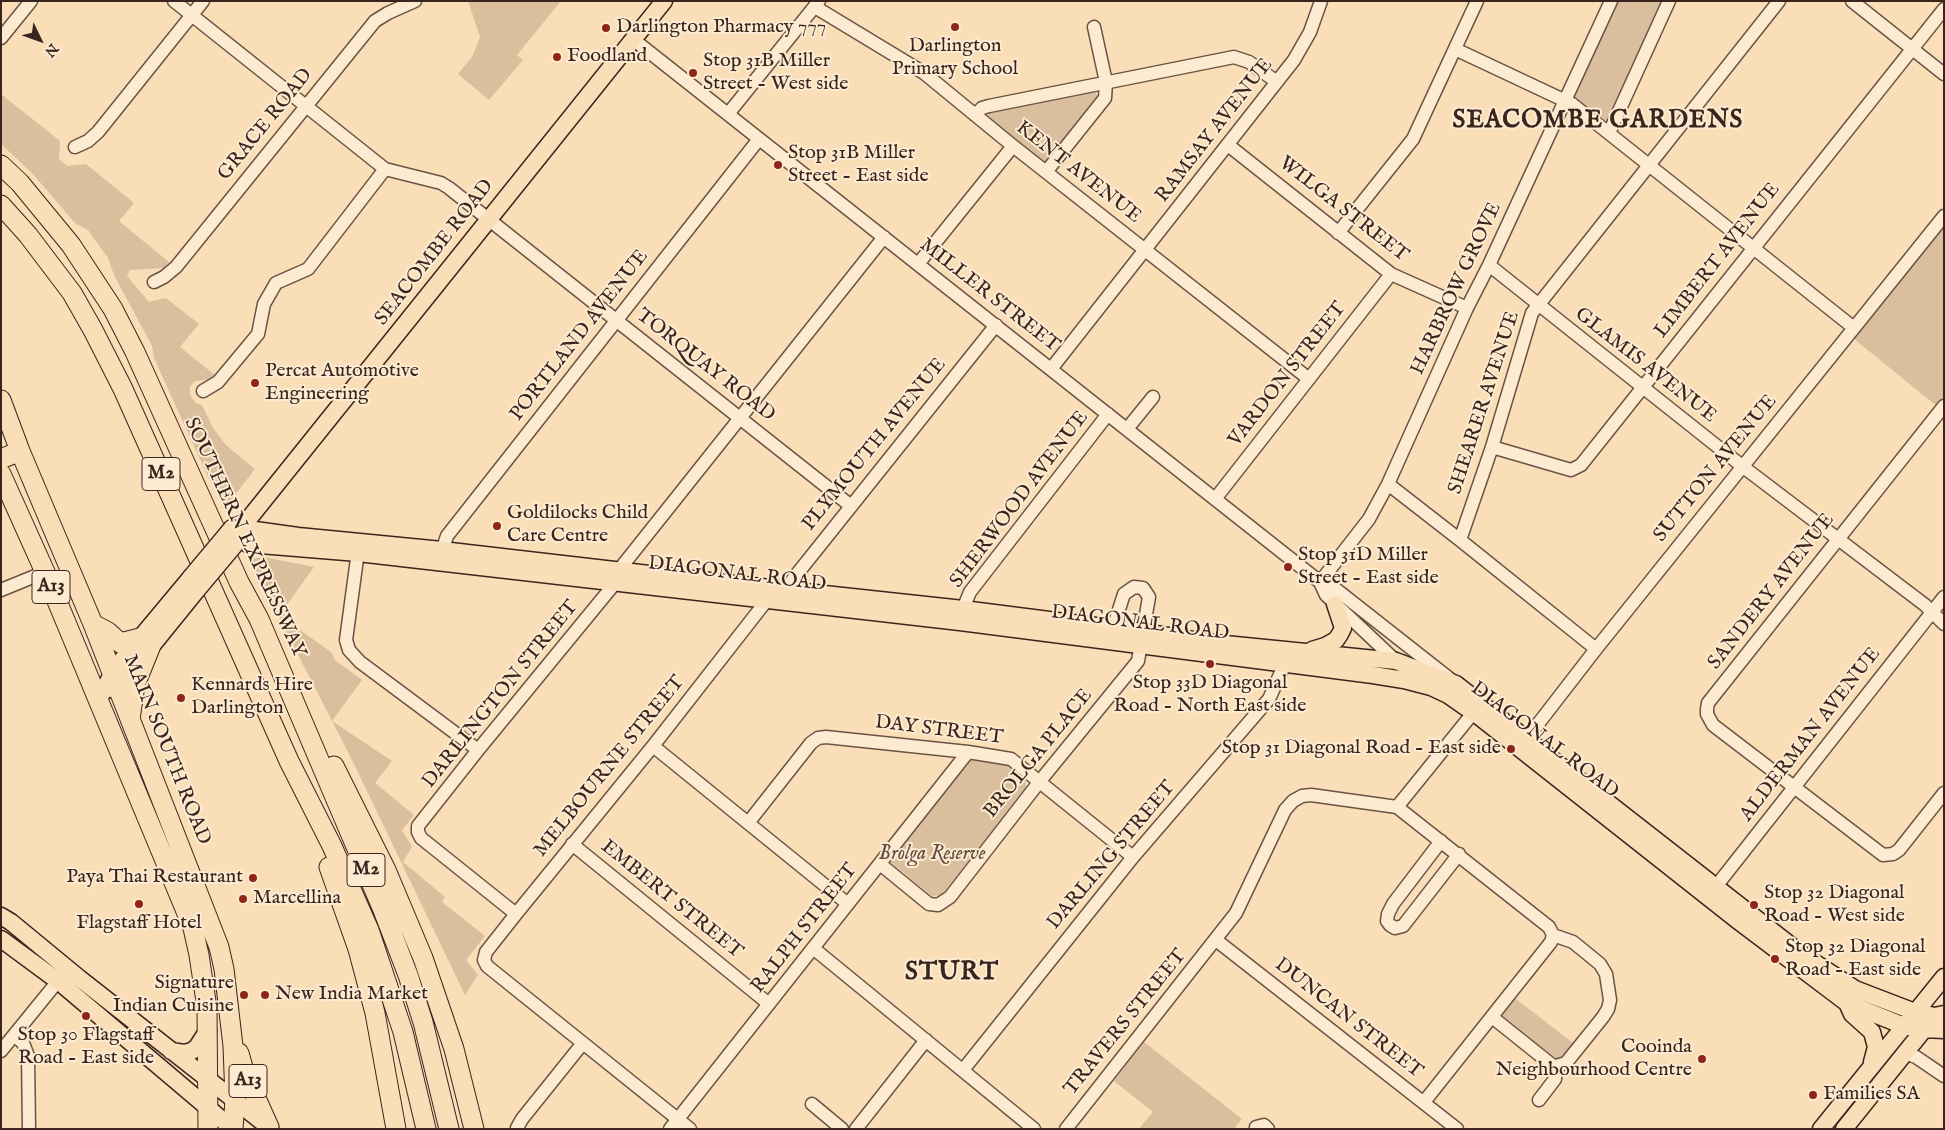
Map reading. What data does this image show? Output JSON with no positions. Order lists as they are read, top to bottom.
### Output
{
  "streets": {
    "highway": [
      "M2",
      "SOUTHERN EXPRESSWAY",
      "A13",
      "MAIN SOUTH ROAD"
    ],
    "main road": ["SEACOMBE ROAD", "DIAGONAL ROAD"],
    "street": [
      "GRACE ROAD",
      "RAMSAY AVENUE",
      "KENT AVENUE",
      "WILGA STREET",
      "LIMBERT AVENUE",
      "HARBROW GROVE",
      "MILLER STREET",
      "PORTLAND AVENUE",
      "TORQUAY ROAD",
      "GLAMIS AVENUE",
      "VARDON STREET",
      "SHEARER AVENUE",
      "PLYMOUTH AVENUE",
      "SUTTON AVENUE",
      "SHERWOOD AVENUE",
      "SANDERY AVENUE",
      "DARLINGTON STREET",
      "DAY STREET",
      "ALDERMAN AVENUE",
      "BROLGA PLACE",
      "MELBOURNE STREET",
      "DARLING STREET",
      "EMBERT STREET",
      "RALPH STREET",
      "DUNCAN STREET",
      "TRAVERS STREET"
    ]
  },
  "crossings": [
    ["RAMSAY AVENUE", "KENT AVENUE"],
    ["RAMSAY AVENUE", "WILGA STREET"],
    ["RAMSAY AVENUE", "MILLER STREET"],
    ["KENT AVENUE", "VARDON STREET"],
    ["WILGA STREET", "HARBROW GROVE"],
    ["WILGA STREET", "VARDON STREET"],
    ["SEACOMBE ROAD", "MILLER STREET"],
    ["SEACOMBE ROAD", "TORQUAY ROAD"],
    ["SEACOMBE ROAD", "DIAGONAL ROAD"],
    ["SEACOMBE ROAD", "A13"],
    ["SEACOMBE ROAD", "MAIN SOUTH ROAD"],
    ["LIMBERT AVENUE", "GLAMIS AVENUE"],
    ["LIMBERT AVENUE", "SHEARER AVENUE"],
    ["HARBROW GROVE", "MILLER STREET"],
    ["HARBROW GROVE", "GLAMIS AVENUE"],
    ["MILLER STREET", "PORTLAND AVENUE"],
    ["MILLER STREET", "VARDON STREET"],
    ["MILLER STREET", "PLYMOUTH AVENUE"],
    ["MILLER STREET", "SHERWOOD AVENUE"],
    ["MILLER STREET", "DIAGONAL ROAD"],
    ["MILLER STREET", "DARLINGTON STREET"],
    ["PORTLAND AVENUE", "TORQUAY ROAD"],
    ["PORTLAND AVENUE", "DIAGONAL ROAD"],
    ["TORQUAY ROAD", "PLYMOUTH AVENUE"],
    ["TORQUAY ROAD", "DARLINGTON STREET"],
    ["GLAMIS AVENUE", "SHEARER AVENUE"],
    ["GLAMIS AVENUE", "SUTTON AVENUE"],
    ["GLAMIS AVENUE", "SANDERY AVENUE"],
    ["GLAMIS AVENUE", "ALDERMAN AVENUE"],
    ["PLYMOUTH AVENUE", "DIAGONAL ROAD"],
    ["SUTTON AVENUE", "DIAGONAL ROAD"],
    ["SHERWOOD AVENUE", "DIAGONAL ROAD"],
    ["DIAGONAL ROAD", "DARLINGTON STREET"],
    ["DIAGONAL ROAD", "ALDERMAN AVENUE"],
    ["DIAGONAL ROAD", "BROLGA PLACE"],
    ["DIAGONAL ROAD", "MELBOURNE STREET"],
    ["DIAGONAL ROAD", "DARLING STREET"],
    ["A13", "MAIN SOUTH ROAD"],
    ["SANDERY AVENUE", "ALDERMAN AVENUE"],
    ["DARLINGTON STREET", "MELBOURNE STREET"],
    ["DAY STREET", "BROLGA PLACE"],
    ["DAY STREET", "DARLING STREET"],
    ["DAY STREET", "RALPH STREET"],
    ["BROLGA PLACE", "RALPH STREET"],
    ["MELBOURNE STREET", "EMBERT STREET"],
    ["EMBERT STREET", "RALPH STREET"],
    ["DUNCAN STREET", "TRAVERS STREET"]
  ],
  "districts": ["SEACOMBE GARDENS", "STURT"],
  "parks": ["Brolga Reserve"],
  "places": [
    "Darlington Primary School",
    "Darlington Pharmacy 777",
    "Foodland",
    "Stop 31B Miller Street - West side",
    "Stop 31B Miller Street - East side",
    "Percat Automotive Engineering",
    "Goldilocks Child Care Centre",
    "Stop 31D Miller Street - East side",
    "Stop 33D Diagonal Road - North East side",
    "Kennards Hire Darlington",
    "Stop 31 Diagonal Road - East side",
    "Paya Thai Restaurant",
    "Marcellina",
    "Flagstaff Hotel",
    "Stop 32 Diagonal Road - West side",
    "Stop 32 Diagonal Road - East side",
    "Signature Indian Cuisine",
    "New India Market",
    "Stop 30 Flagstaff Road - East side",
    "Cooinda Neighbourhood Centre",
    "Families SA"
  ],
  "north": "bottom right"
}
